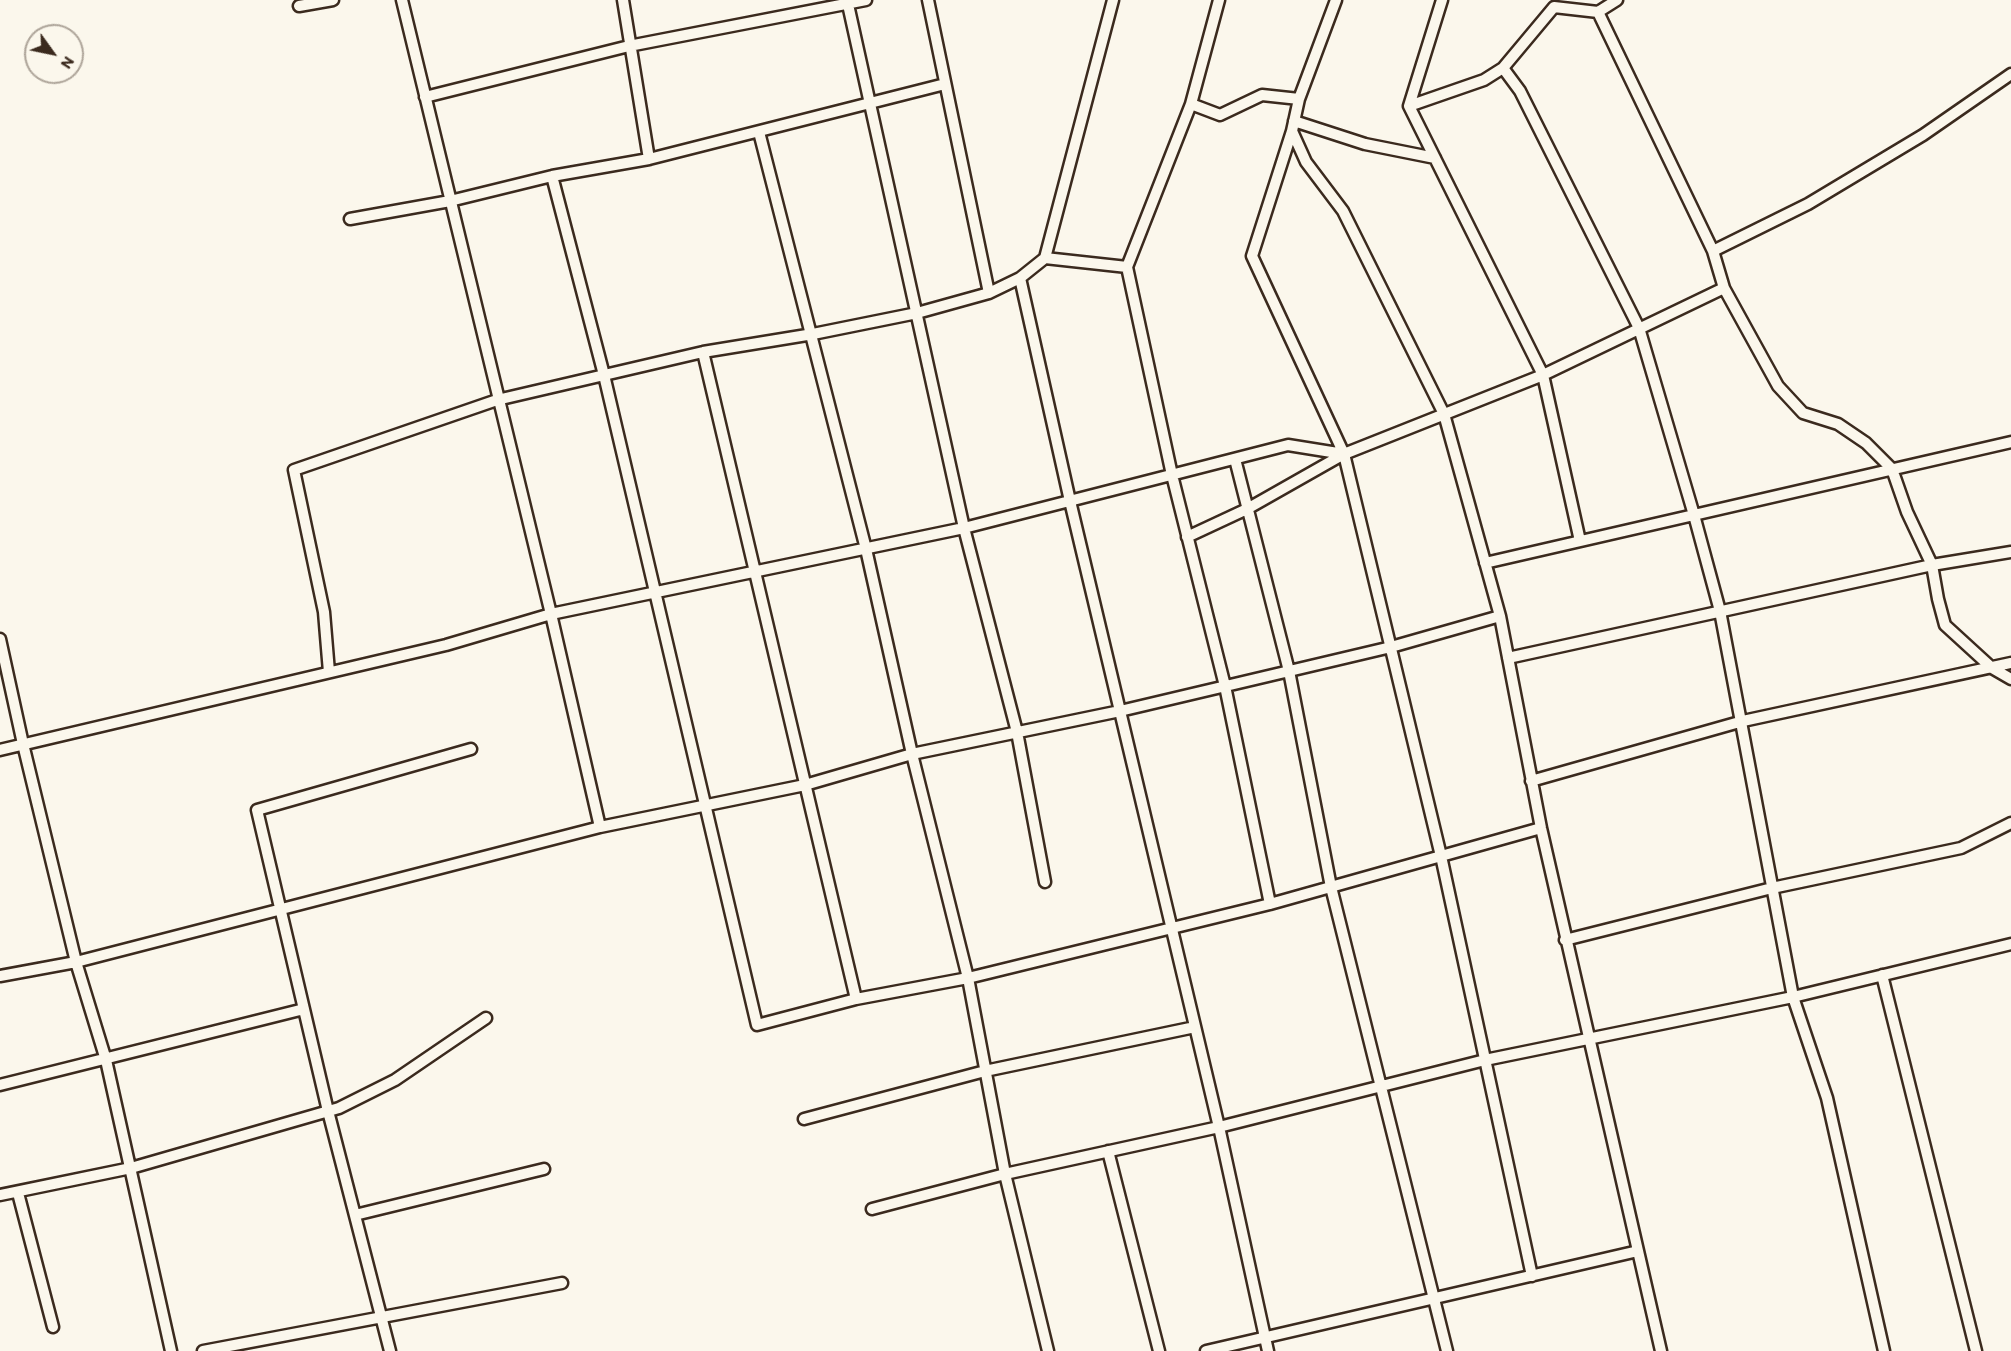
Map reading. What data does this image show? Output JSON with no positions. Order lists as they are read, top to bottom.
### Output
{
  "north": "bottom right"
}
